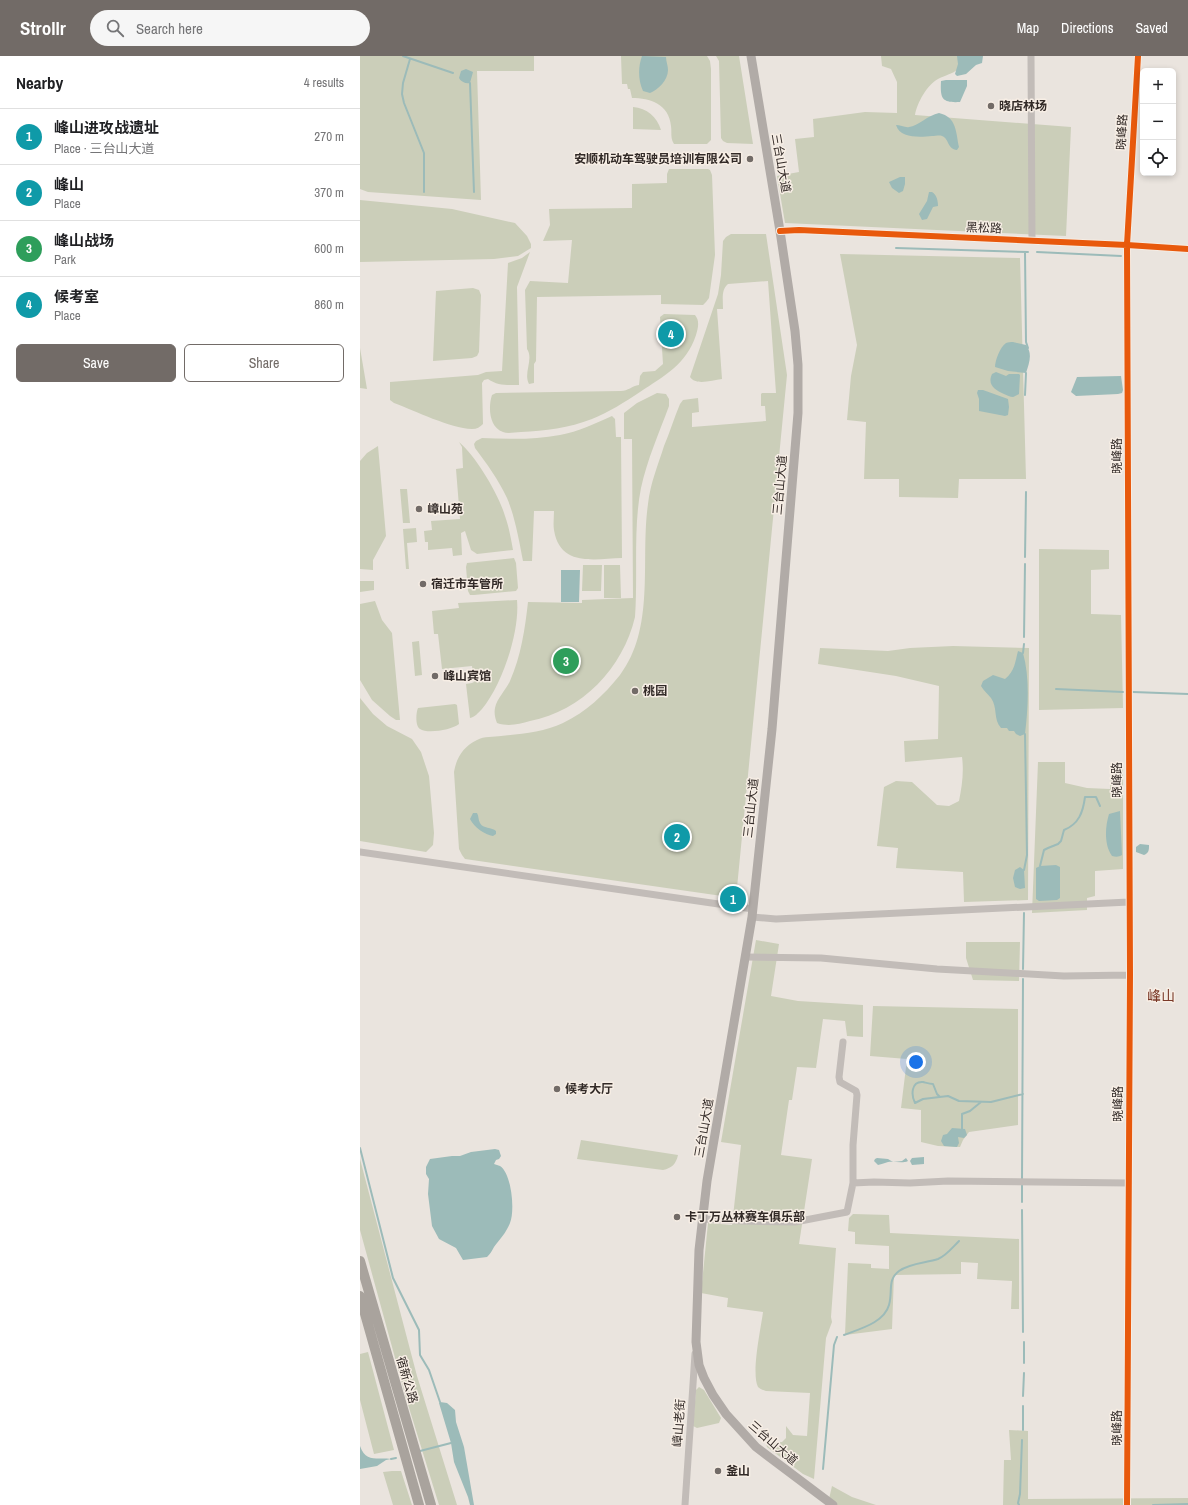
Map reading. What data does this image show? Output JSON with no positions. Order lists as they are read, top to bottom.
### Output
{
  "streets": {
    "highway": ["宿新公路"],
    "main road": ["三台山大道"],
    "street": ["晓峰路", "黑松路", "嶂山老街"]
  },
  "crossings": [
    ["晓峰路", "黑松路"],
    ["三台山大道", "黑松路"],
    ["三台山大道", "嶂山老街"]
  ],
  "districts": ["峰山"],
  "places": [
    "晓店林场",
    "安顺机动车驾驶员培训有限公司",
    "嶂山苑",
    "宿迁市车管所",
    "峰山宾馆",
    "桃园",
    "候考大厅",
    "卡丁万丛林赛车俱乐部",
    "釜山"
  ],
  "page": {
    "header": "Strollr",
    "search": "Search here",
    "nav": ["Map", "Directions", "Saved"],
    "heading": ["Nearby", "4 results"],
    "map_buttons": ["+", "−"],
    "list": [
      {
        "mark": "1",
        "name": "峰山进攻战遗址",
        "note": "Place · 三台山大道",
        "value": "270 m"
      },
      {
        "mark": "2",
        "name": "峰山",
        "note": "Place",
        "value": "370 m"
      },
      {
        "mark": "3",
        "name": "峰山战场",
        "note": "Park",
        "value": "600 m"
      },
      {
        "mark": "4",
        "name": "候考室",
        "note": "Place",
        "value": "860 m"
      }
    ],
    "pins": [
      "4",
      "3",
      "2",
      "1"
    ],
    "buttons": ["Save", "Share"]
  }
}
